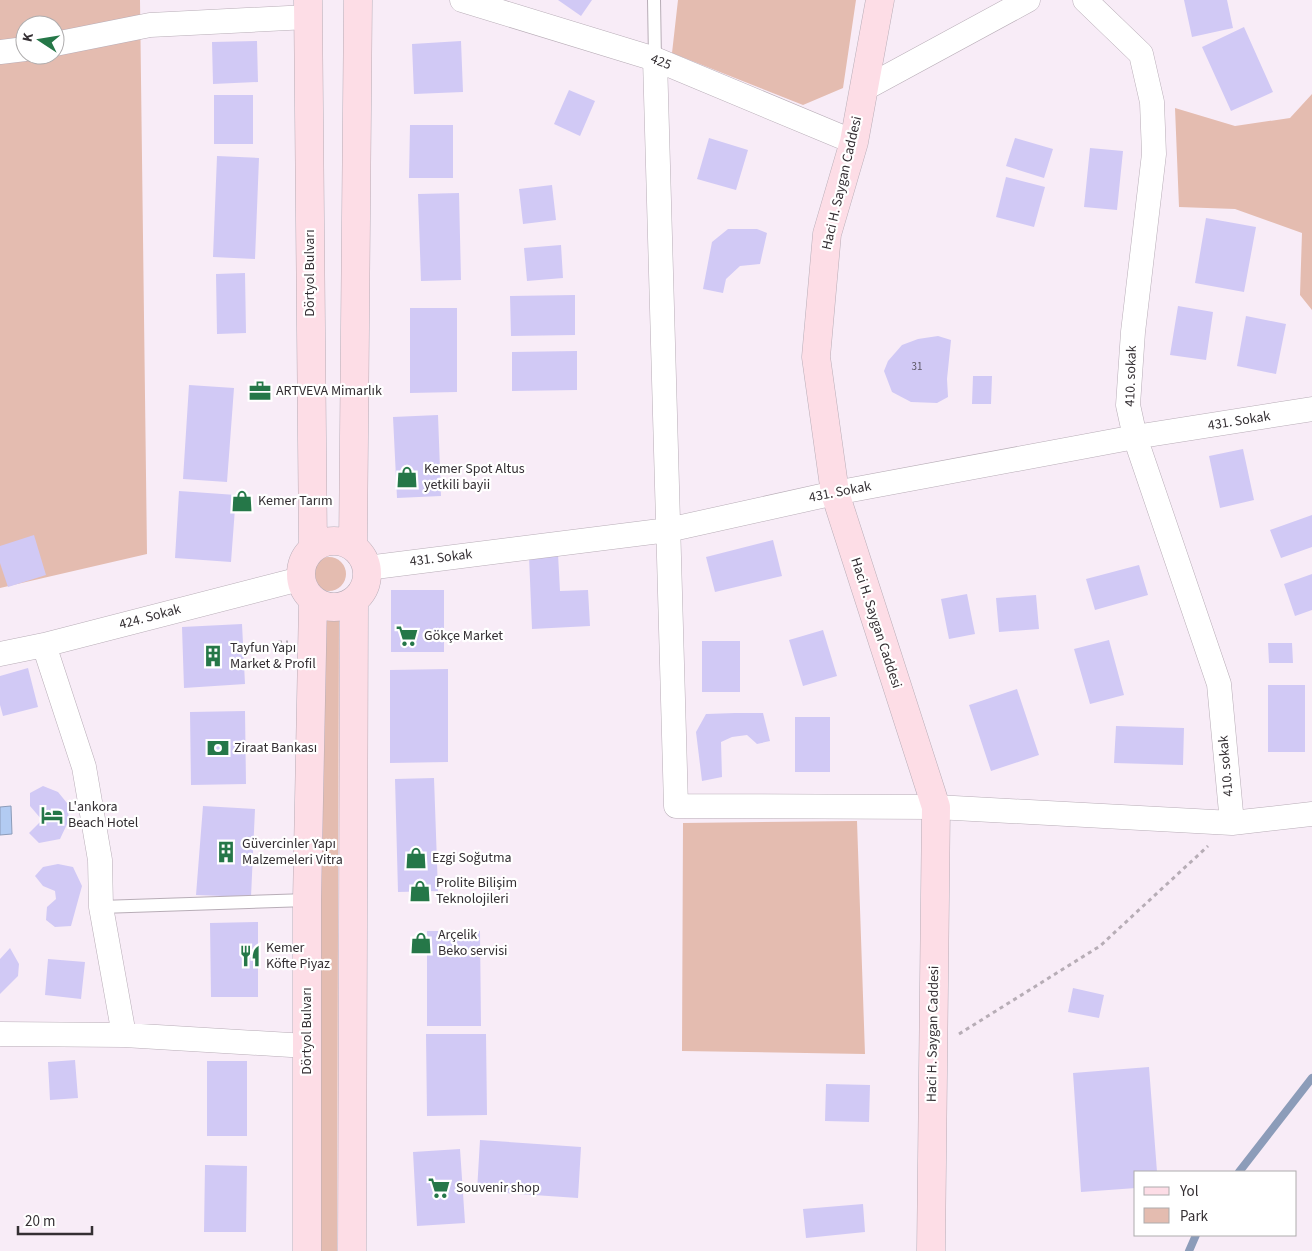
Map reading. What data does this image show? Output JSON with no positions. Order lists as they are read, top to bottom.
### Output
{
  "streets": {
    "main road": ["Haci H. Saygan Caddesi", "Dörtyol Bulvarı"],
    "street": [
      "425",
      "410. sokak",
      "431. Sokak",
      "424. Sokak"
    ]
  },
  "crossings": [
    ["425", "Haci H. Saygan Caddesi"],
    ["Haci H. Saygan Caddesi", "431. Sokak"],
    ["Dörtyol Bulvarı", "431. Sokak"],
    ["Dörtyol Bulvarı", "424. Sokak"],
    ["410. sokak", "431. Sokak"],
    ["431. Sokak", "424. Sokak"]
  ],
  "places": {
    "office": ["ARTVEVA Mimarlık"],
    "shop": [
      "Kemer Spot Altus yetkili bayii",
      "Kemer Tarım",
      "Ezgi Soğutma",
      "Prolite Bilişim Teknolojileri",
      "Arçelik Beko servisi"
    ],
    "supermarket": ["Gökçe Market", "Souvenir shop"],
    "building": ["Tayfun Yapı Market & Profil", "Güvercinler Yapı Malzemeleri Vitra"],
    "bank": ["Ziraat Bankası"],
    "hotel": ["L'ankora Beach Hotel"],
    "restaurant": ["Kemer Köfte Piyaz"]
  },
  "house_numbers": ["31"],
  "legend": ["Yol", "Park"],
  "scale_bar": "20 m",
  "north": "left"
}
